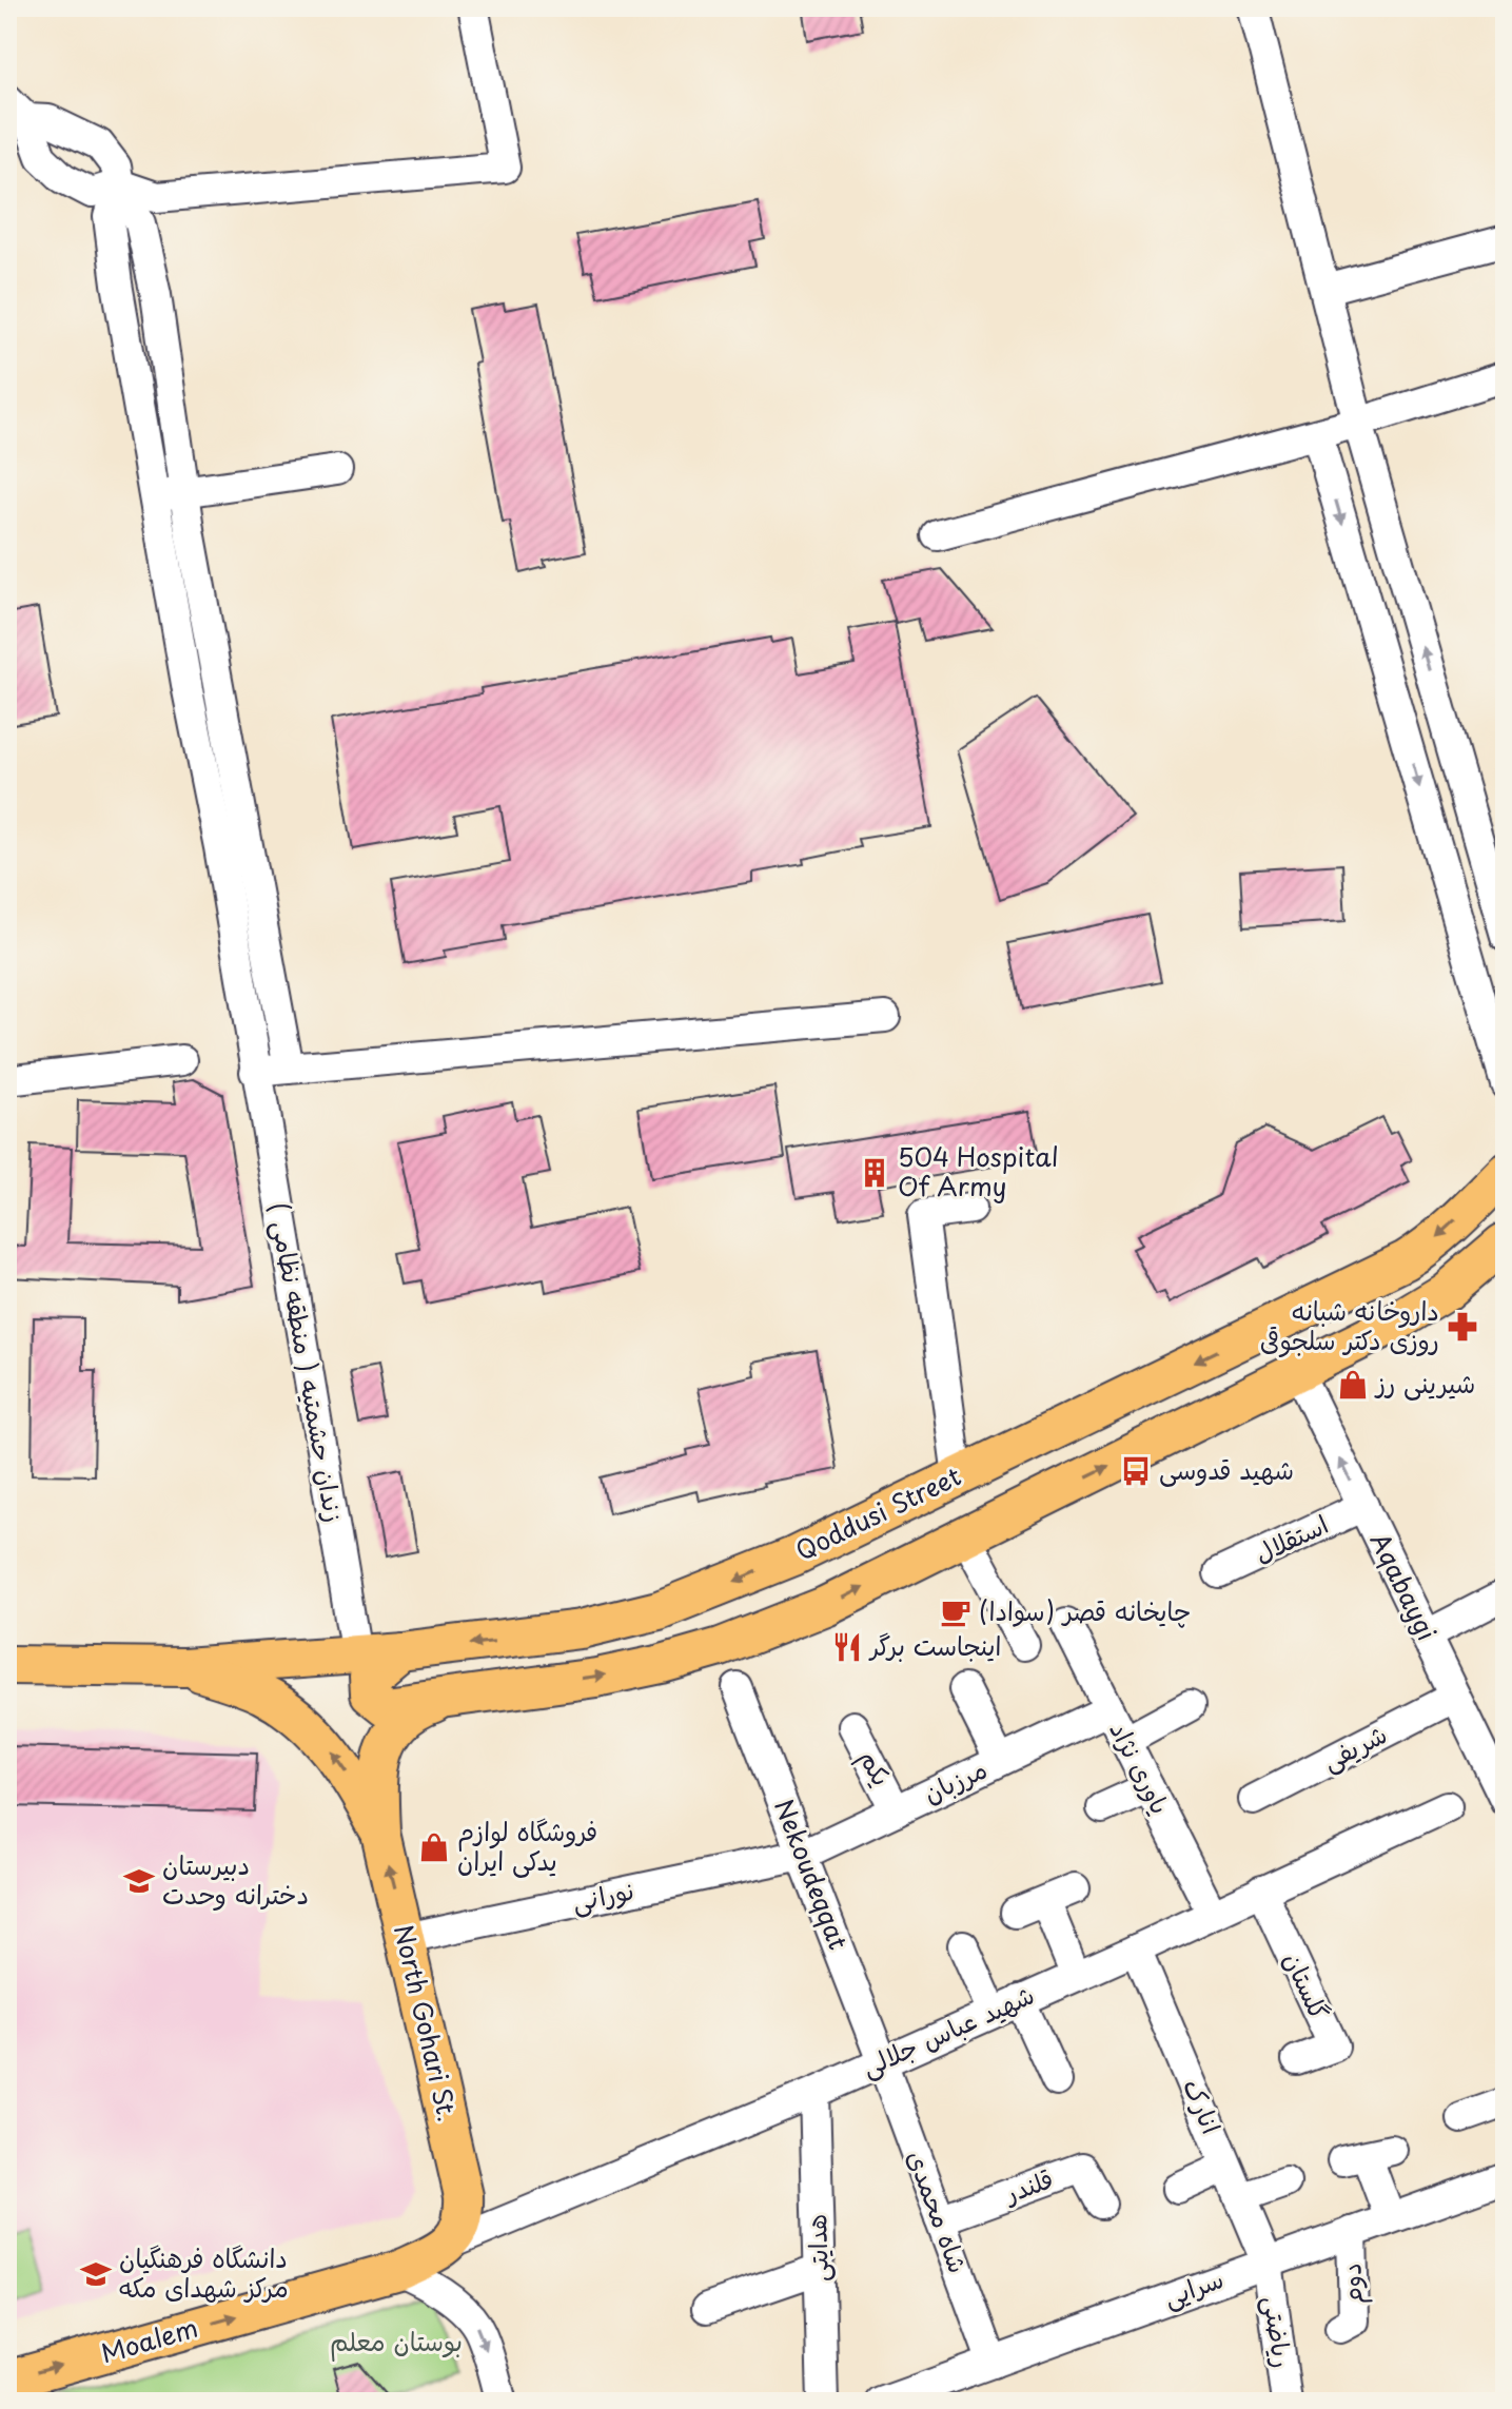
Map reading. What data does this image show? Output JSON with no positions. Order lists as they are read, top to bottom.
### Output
{
  "streets": {
    "main road": ["Qoddusi Street", "North Gohari St.", "Moalem"],
    "street": [
      "زندان حشمتیه ( منطقه نظامی )",
      "استقلال",
      "Aqabaygi",
      "شریفی",
      "یکم",
      "یاوری نژاد",
      "مرزبان",
      "Nekoudeqqat",
      "نورانی",
      "گلستان",
      "شهید عباس جلالی",
      "انارک",
      "قلندر",
      "شاه محمدی",
      "هدایتی",
      "دوم",
      "سرایی",
      "ریاضتی"
    ]
  },
  "crossings": [
    ["زندان حشمتیه ( منطقه نظامی )", "Qoddusi Street"],
    ["Qoddusi Street", "North Gohari St."],
    ["استقلال", "Aqabaygi"],
    ["Aqabaygi", "شریفی"],
    ["یکم", "مرزبان"],
    ["یاوری نژاد", "مرزبان"],
    ["یاوری نژاد", "شهید عباس جلالی"],
    ["مرزبان", "Nekoudeqqat"],
    ["مرزبان", "نورانی"],
    ["Nekoudeqqat", "نورانی"],
    ["Nekoudeqqat", "شهید عباس جلالی"],
    ["Nekoudeqqat", "شاه محمدی"],
    ["نورانی", "North Gohari St."],
    ["گلستان", "شهید عباس جلالی"],
    ["North Gohari St.", "شهید عباس جلالی"],
    ["North Gohari St.", "Moalem"],
    ["شهید عباس جلالی", "انارک"],
    ["شهید عباس جلالی", "شاه محمدی"],
    ["شهید عباس جلالی", "هدایتی"],
    ["شهید عباس جلالی", "Moalem"],
    ["انارک", "سرایی"],
    ["انارک", "ریاضتی"],
    ["قلندر", "شاه محمدی"],
    ["شاه محمدی", "سرایی"],
    ["دوم", "سرایی"],
    ["سرایی", "ریاضتی"]
  ],
  "one_way": ["Moalem"],
  "parks": ["بوستان معلم"],
  "places": {
    "building": ["504 Hospital Of Army"],
    "pharmacy": ["داروخانه شبانه روزی دکتر سلجوقی"],
    "shop": ["شیرینی رز", "فروشگاه لوازم یدکی ایران"],
    "bus stop": ["شهید قدوسی"],
    "cafe": ["چایخانه قصر (سوادا)"],
    "restaurant": ["اینجاست برگر"],
    "school or university": ["دبیرستان دخترانه وحدت", "دانشگاه فرهنگیان مرکز شهدای مکه"]
  }
}
